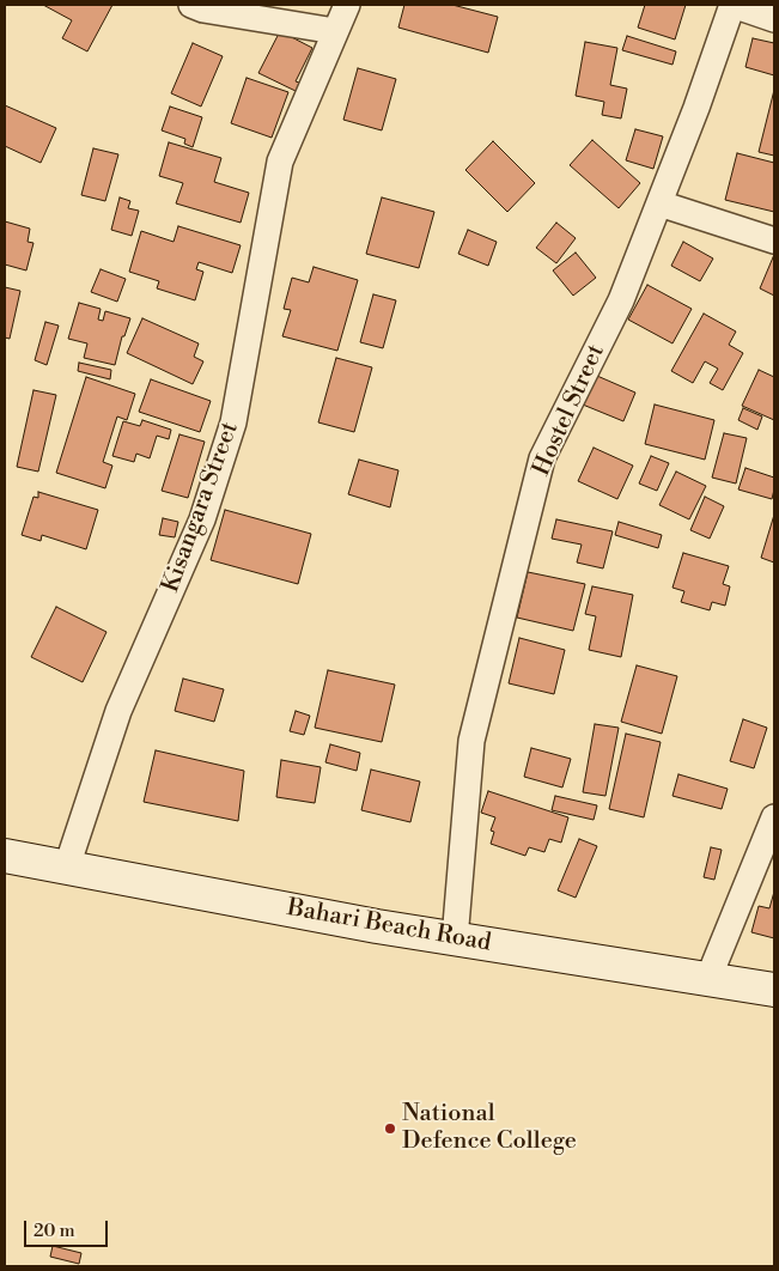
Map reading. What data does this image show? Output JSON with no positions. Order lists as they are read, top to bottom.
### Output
{
  "streets": {
    "street": ["Hostel Street", "Kisangara Street", "Bahari Beach Road"]
  },
  "crossings": [
    ["Hostel Street", "Bahari Beach Road"],
    ["Kisangara Street", "Bahari Beach Road"]
  ],
  "places": ["National Defence College"],
  "scale_bar": "20 m"
}
